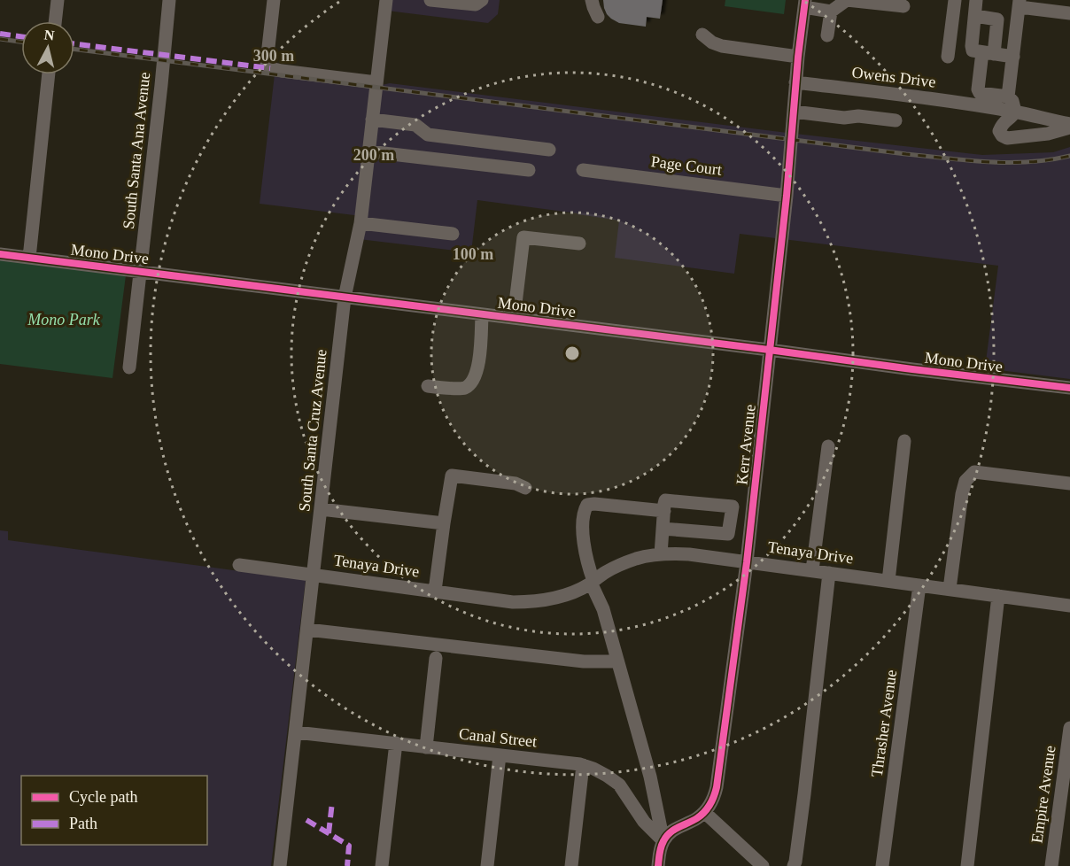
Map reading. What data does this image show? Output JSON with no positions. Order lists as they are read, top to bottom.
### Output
{
  "streets": {
    "street": [
      "Owens Drive",
      "South Santa Ana Avenue",
      "Page Court",
      "Mono Drive",
      "South Santa Cruz Avenue",
      "Kerr Avenue",
      "Tenaya Drive",
      "Thrasher Avenue",
      "Canal Street",
      "Empire Avenue"
    ]
  },
  "crossings": [
    ["Owens Drive", "Kerr Avenue"],
    ["South Santa Ana Avenue", "Mono Drive"],
    ["Page Court", "Kerr Avenue"],
    ["Mono Drive", "South Santa Cruz Avenue"],
    ["Mono Drive", "Kerr Avenue"],
    ["South Santa Cruz Avenue", "Tenaya Drive"],
    ["South Santa Cruz Avenue", "Canal Street"],
    ["Kerr Avenue", "Tenaya Drive"],
    ["Tenaya Drive", "Thrasher Avenue"]
  ],
  "parks": ["Mono Park"],
  "legend": ["Cycle path", "Path"],
  "north": "top",
  "rings": ["300 m", "200 m", "100 m"]
}
